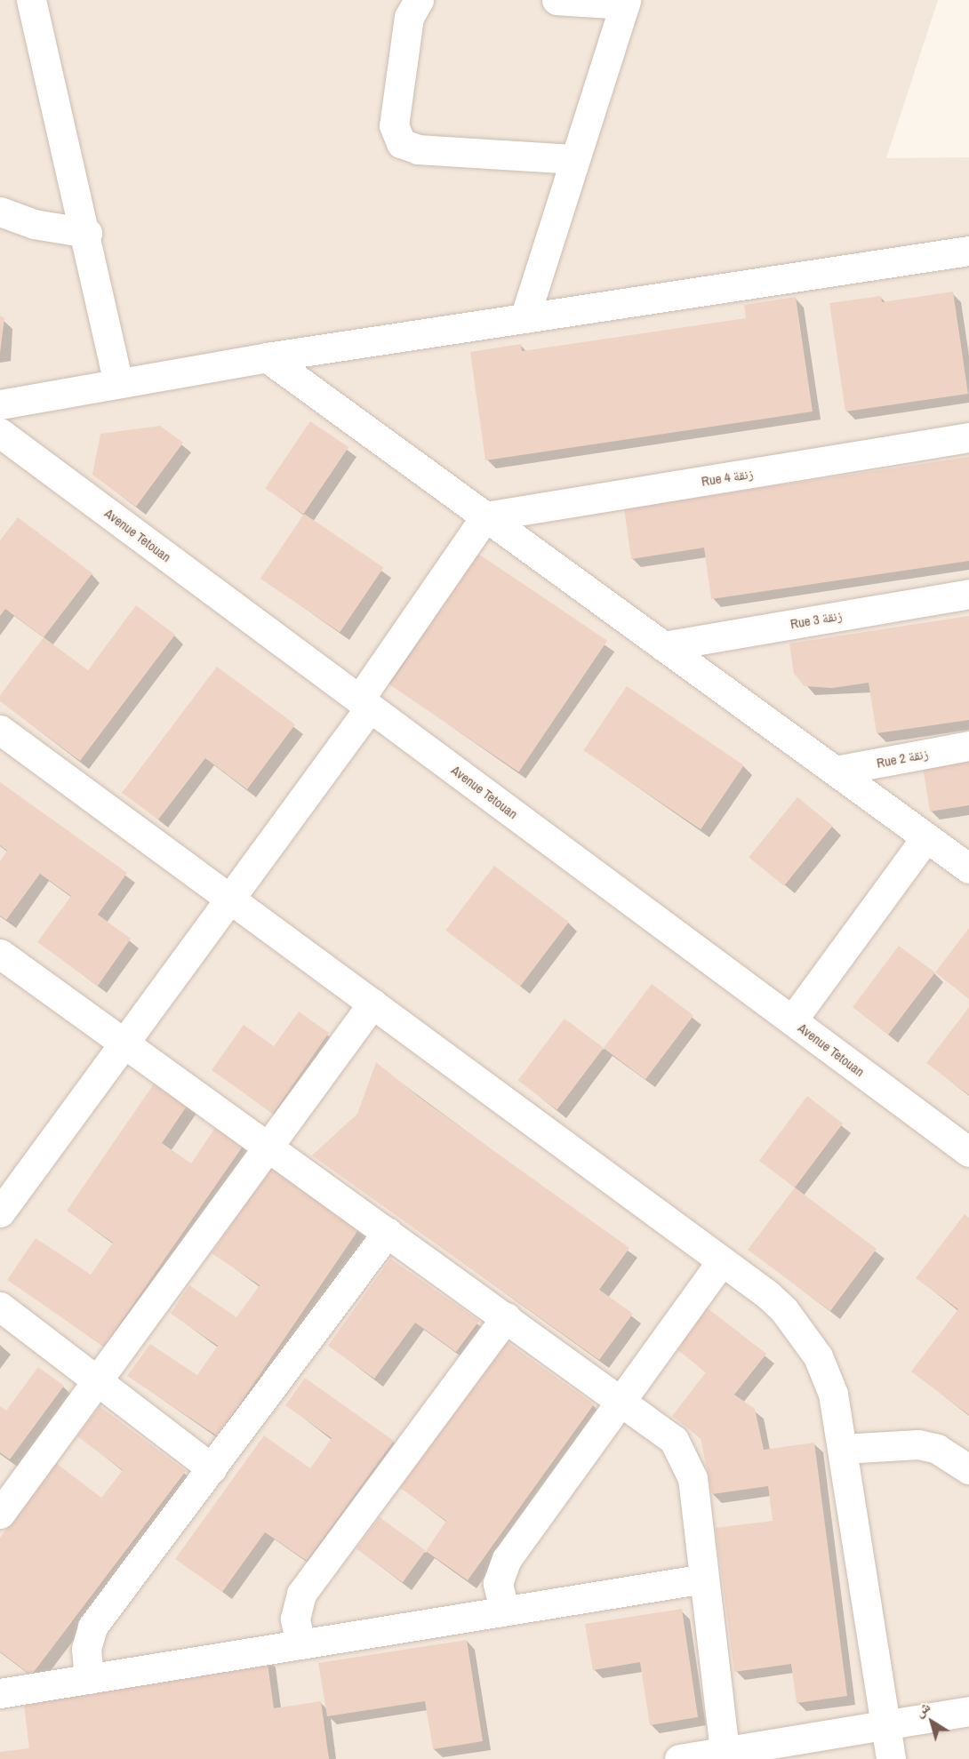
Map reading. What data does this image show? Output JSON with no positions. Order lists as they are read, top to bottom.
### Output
{
  "streets": {
    "street": [
      "Rue 4 زنقة",
      "Avenue Tetouan",
      "Rue 3 زنقة",
      "Rue 2 زنقة"
    ]
  },
  "north": "top left"
}
